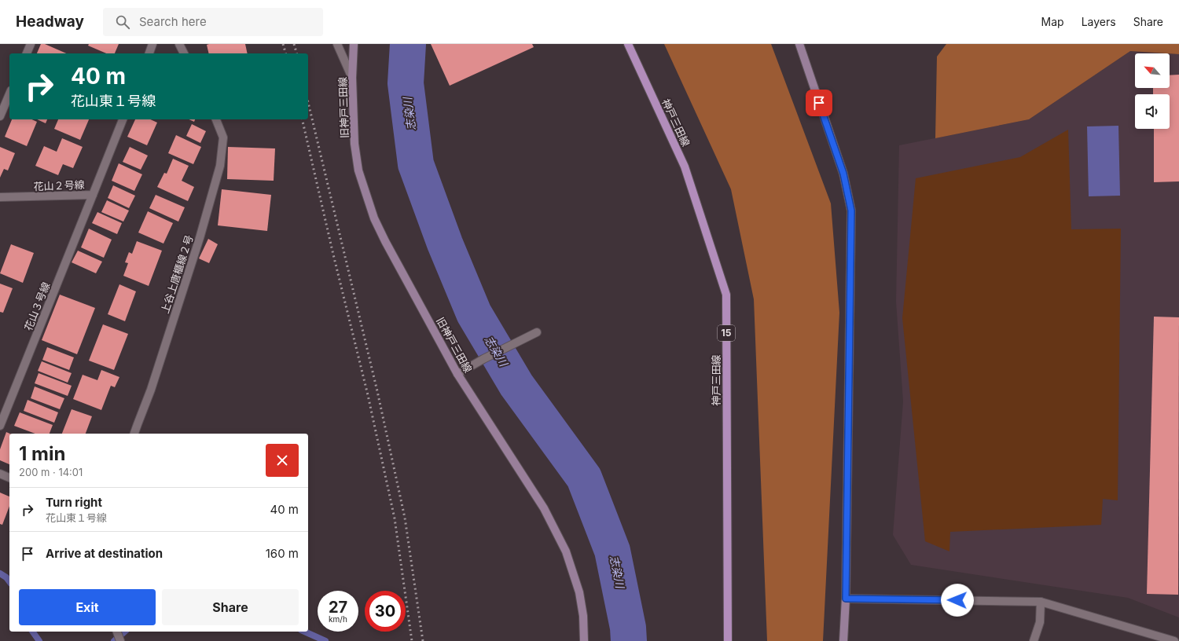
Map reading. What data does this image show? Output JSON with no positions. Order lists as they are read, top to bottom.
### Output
{
  "streets": {
    "main road": ["神戸三田線", "15"],
    "street": [
      "旧神戸三田線",
      "花山２号線",
      "上谷上唐櫃線２号",
      "花山３号線"
    ]
  },
  "crossings": [
    ["花山２号線", "花山３号線"]
  ],
  "water": ["志染川"],
  "north": "top left",
  "page": {
    "header": "Headway",
    "search": "Search here",
    "nav": ["Map", "Layers", "Share"],
    "turn": ["40 m", "花山東１号線"],
    "heading": ["1 min", "200 m · 14:01"],
    "list": [
      {
        "name": "Turn right",
        "note": "花山東１号線",
        "value": "40 m"
      },
      {
        "name": "Arrive at destination",
        "value": "160 m"
      }
    ],
    "buttons": ["Exit", "Share"],
    "speed": "27 km/h",
    "limit": "30"
  }
}
